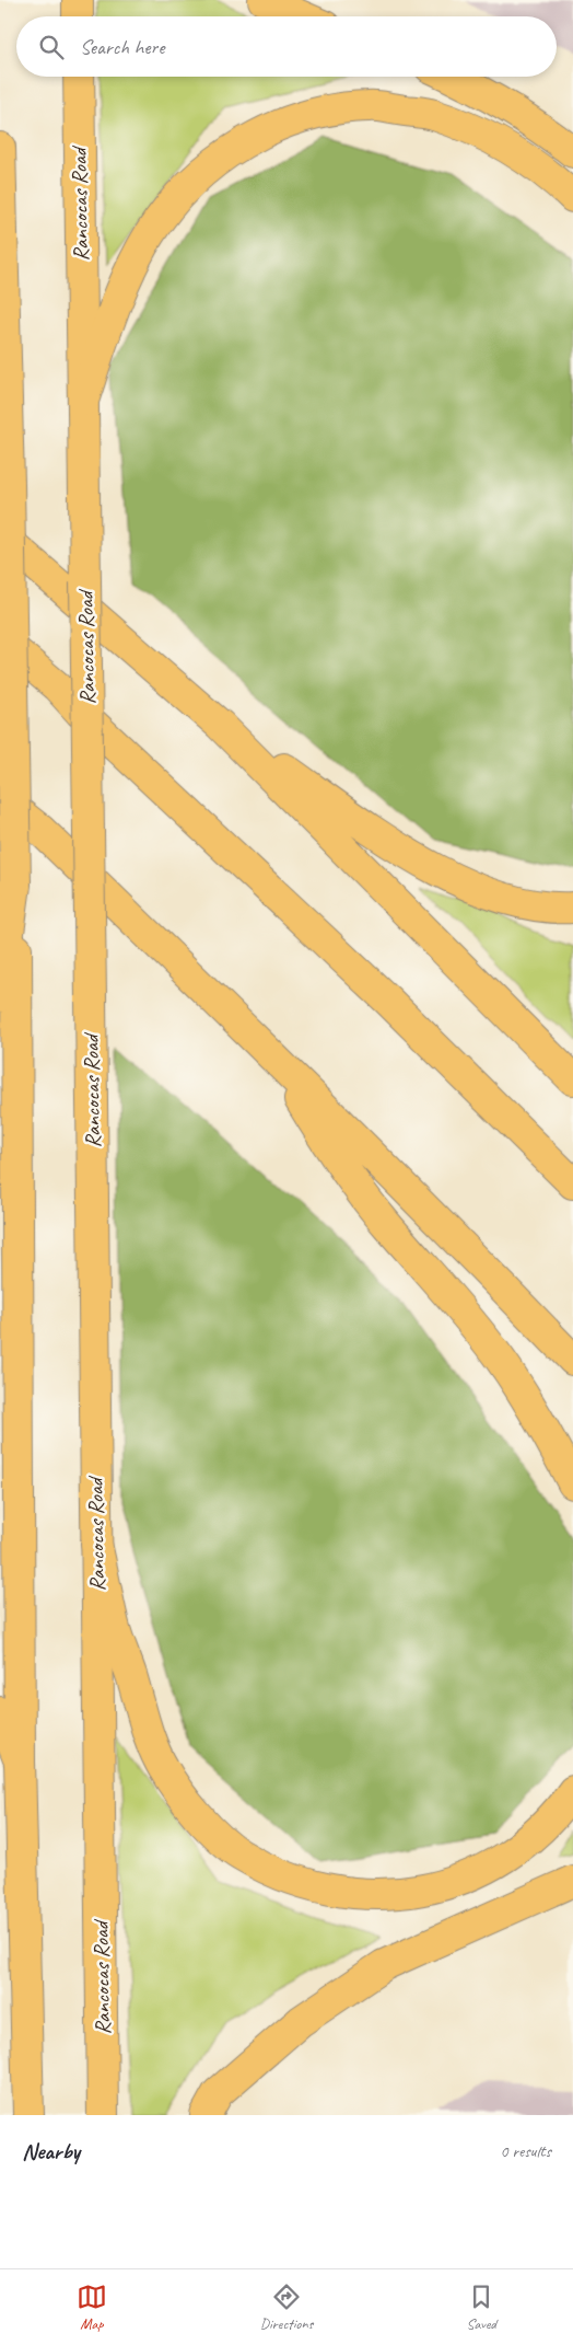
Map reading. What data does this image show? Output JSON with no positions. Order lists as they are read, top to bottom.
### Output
{
  "streets": {
    "main road": ["Rancocas Road"]
  },
  "page": {
    "search": "Search here",
    "heading": ["Nearby", "0 results"],
    "nav": ["Map", "Directions", "Saved"]
  }
}
